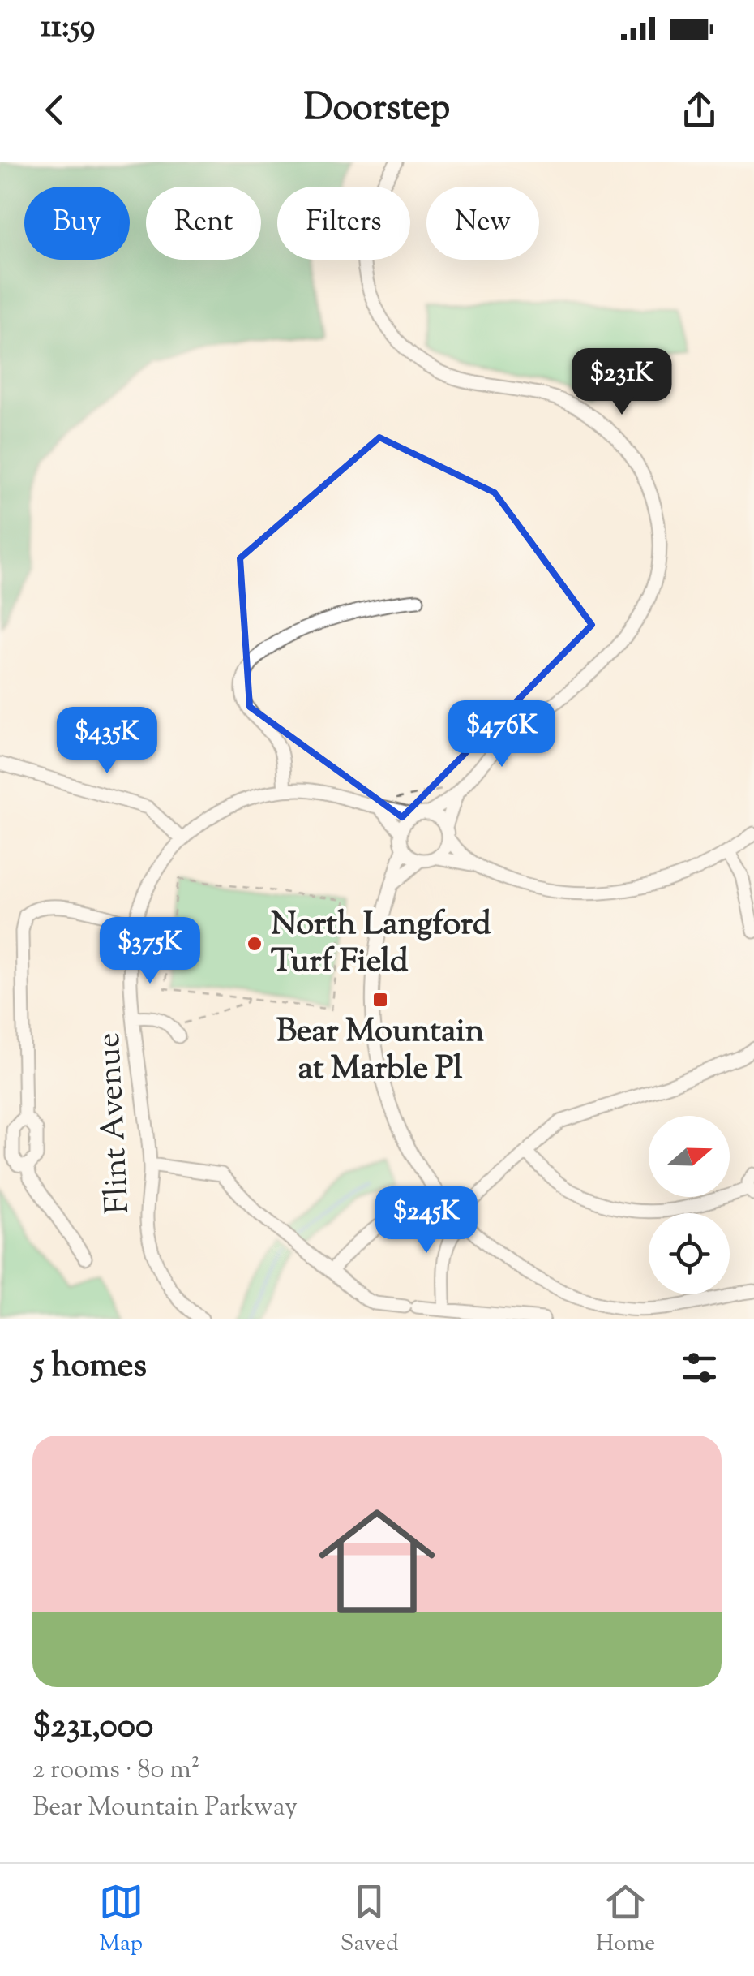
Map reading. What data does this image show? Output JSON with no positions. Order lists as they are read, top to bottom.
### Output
{
  "streets": {
    "street": ["Flint Avenue"]
  },
  "places": {
    "other": ["North Langford Turf Field"],
    "transit": ["Bear Mountain at Marble Pl"]
  },
  "north": "right",
  "page": {
    "status": "11:59",
    "header": "Doorstep",
    "chip": [
      "Buy",
      "Rent",
      "Filters",
      "New"
    ],
    "price": [
      "$231K",
      "$476K",
      "$435K",
      "$375K",
      "$245K"
    ],
    "heading": "5 homes",
    "list": [
      {
        "name": "$231,000",
        "note": "2 rooms · 80 m² · Bear Mountain Parkway"
      }
    ],
    "tabs": ["Map", "Saved", "Home"]
  }
}
